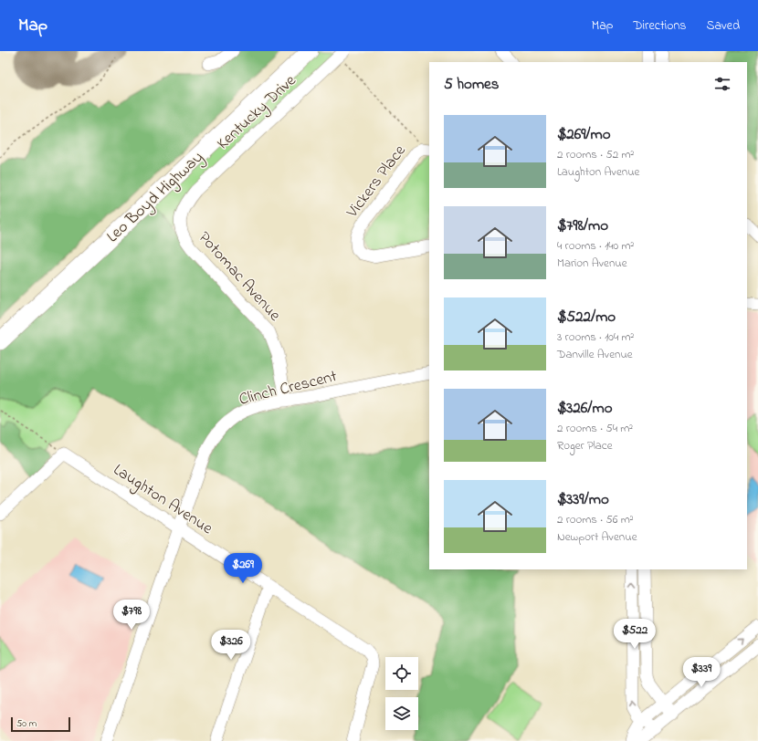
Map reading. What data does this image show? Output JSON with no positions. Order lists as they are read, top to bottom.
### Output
{
  "streets": {
    "highway": ["Leo Boyd Highway"],
    "street": [
      "Kentucky Drive",
      "Vickers Place",
      "Potomac Avenue",
      "Clinch Crescent",
      "Laughton Avenue"
    ]
  },
  "crossings": [
    ["Kentucky Drive", "Vickers Place"],
    ["Kentucky Drive", "Potomac Avenue"],
    ["Potomac Avenue", "Clinch Crescent"],
    ["Clinch Crescent", "Laughton Avenue"]
  ],
  "scale_bar": "50 m",
  "page": {
    "header": "Map",
    "nav": ["Map", "Directions", "Saved"],
    "heading": "5 homes",
    "list": [
      {
        "name": "$269/mo",
        "note": "2 rooms · 52 m² · Laughton Avenue"
      },
      {
        "name": "$798/mo",
        "note": "4 rooms · 140 m² · Marion Avenue"
      },
      {
        "name": "$522/mo",
        "note": "3 rooms · 104 m² · Danville Avenue"
      },
      {
        "name": "$326/mo",
        "note": "2 rooms · 54 m² · Roger Place"
      },
      {
        "name": "$339/mo",
        "note": "2 rooms · 56 m² · Newport Avenue"
      }
    ],
    "price": [
      "$269",
      "$798",
      "$522",
      "$326",
      "$339"
    ],
    "scale": "50 m"
  }
}
